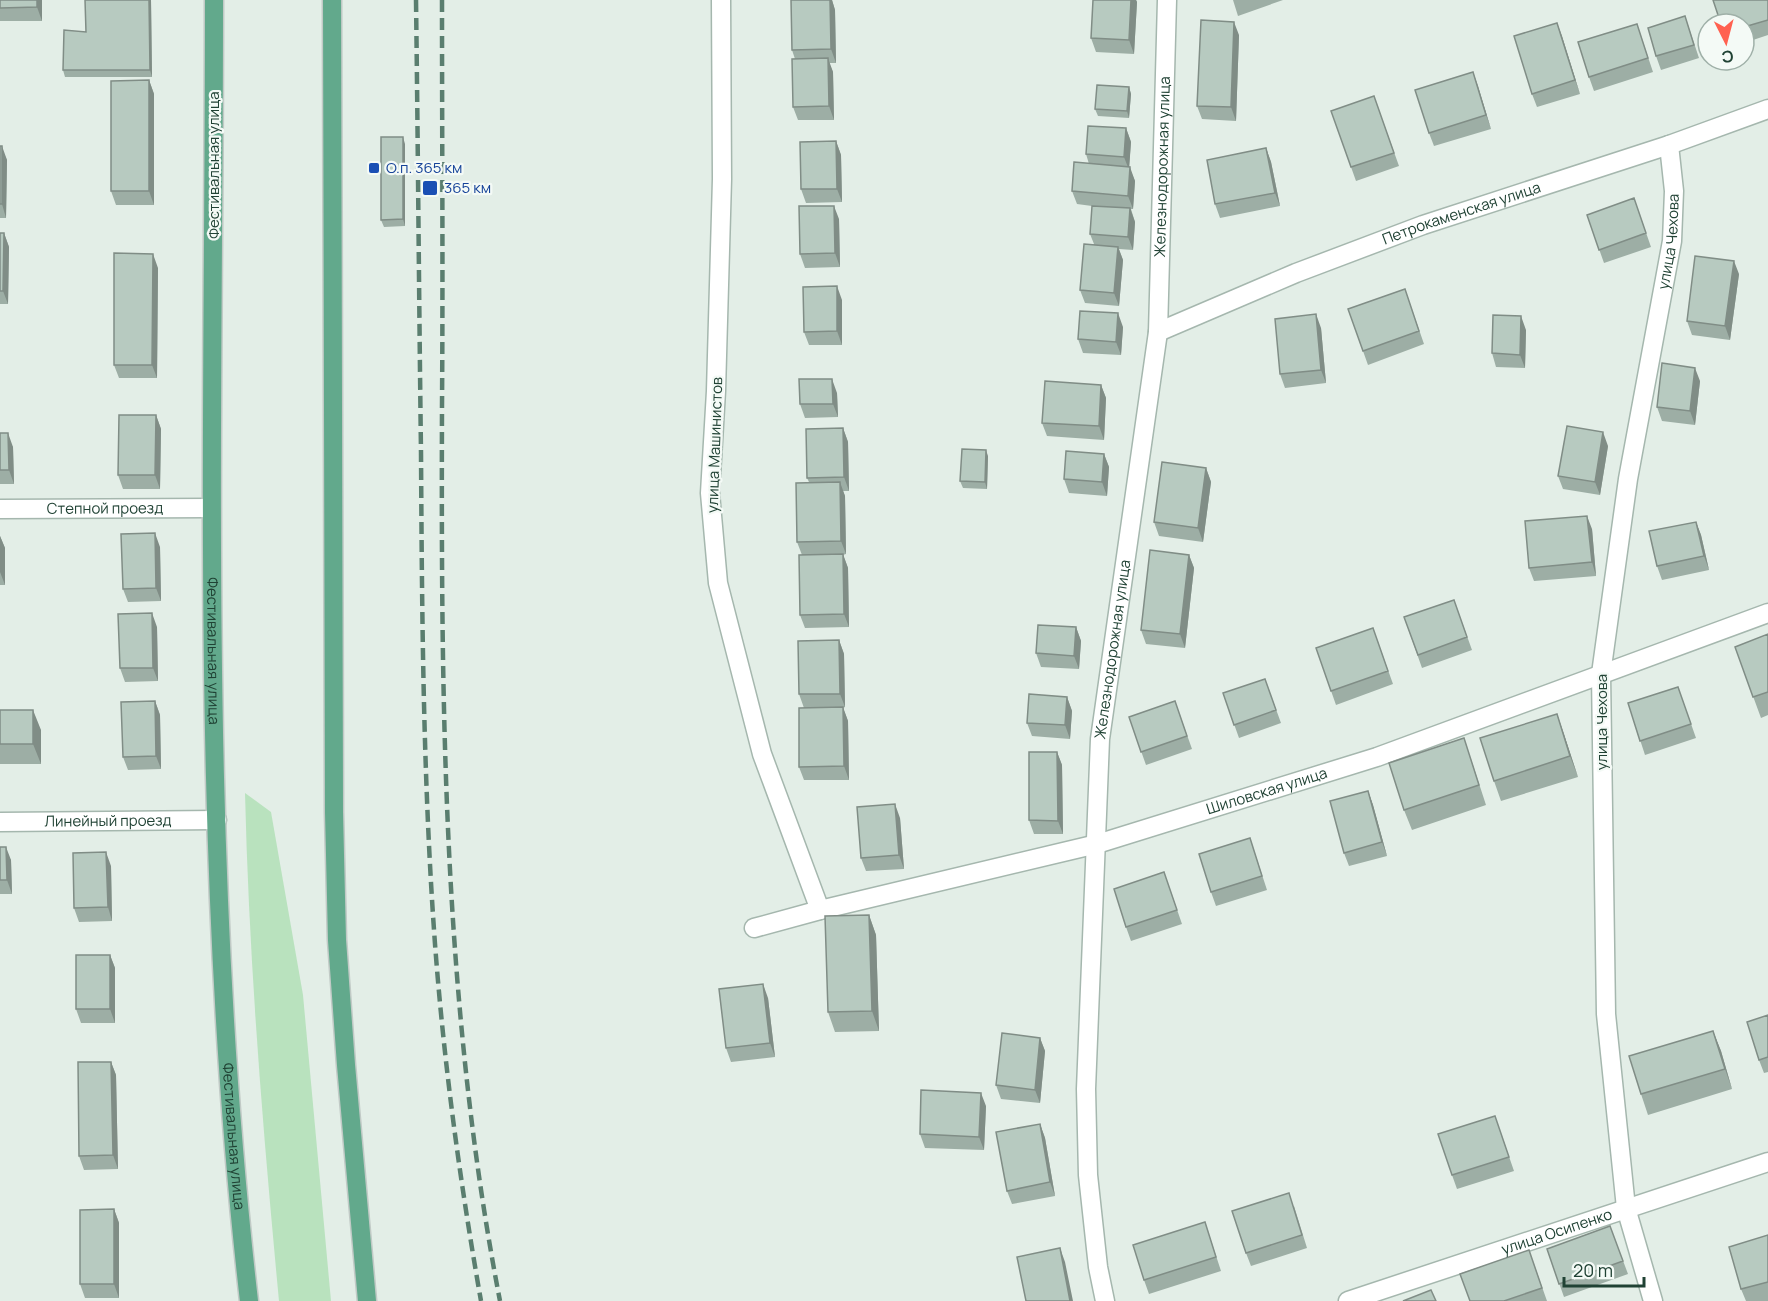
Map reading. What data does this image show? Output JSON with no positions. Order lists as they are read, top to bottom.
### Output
{
  "streets": {
    "main road": ["Фестивальная улица"],
    "street": [
      "Железнодорожная улица",
      "Петрокаменская улица",
      "улица Чехова",
      "улица Машинистов",
      "Степной проезд",
      "Шиловская улица",
      "Линейный проезд",
      "улица Осипенко"
    ]
  },
  "crossings": [
    ["Фестивальная улица", "Степной проезд"],
    ["Фестивальная улица", "Линейный проезд"],
    ["Железнодорожная улица", "Петрокаменская улица"],
    ["Железнодорожная улица", "Шиловская улица"],
    ["Петрокаменская улица", "улица Чехова"],
    ["улица Чехова", "Шиловская улица"],
    ["улица Чехова", "улица Осипенко"],
    ["улица Машинистов", "Шиловская улица"]
  ],
  "places": {
    "transit": ["О.п. 365 км", "365 км"]
  },
  "scale_bar": "20 m",
  "north": "bottom"
}
